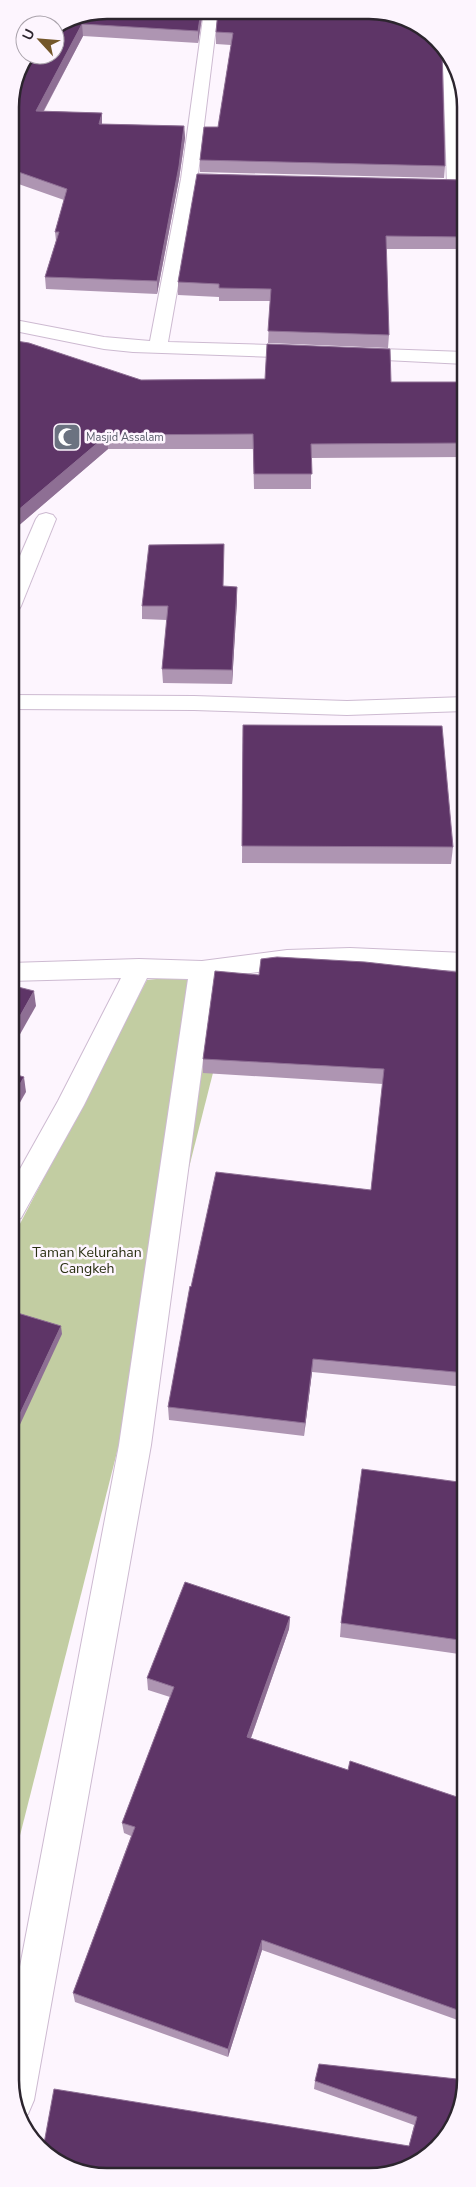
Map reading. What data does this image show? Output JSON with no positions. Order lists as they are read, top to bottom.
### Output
{
  "parks": ["Taman Kelurahan Cangkeh"],
  "places": {
    "mosque": ["Masjid Assalam"]
  },
  "north": "top left"
}
